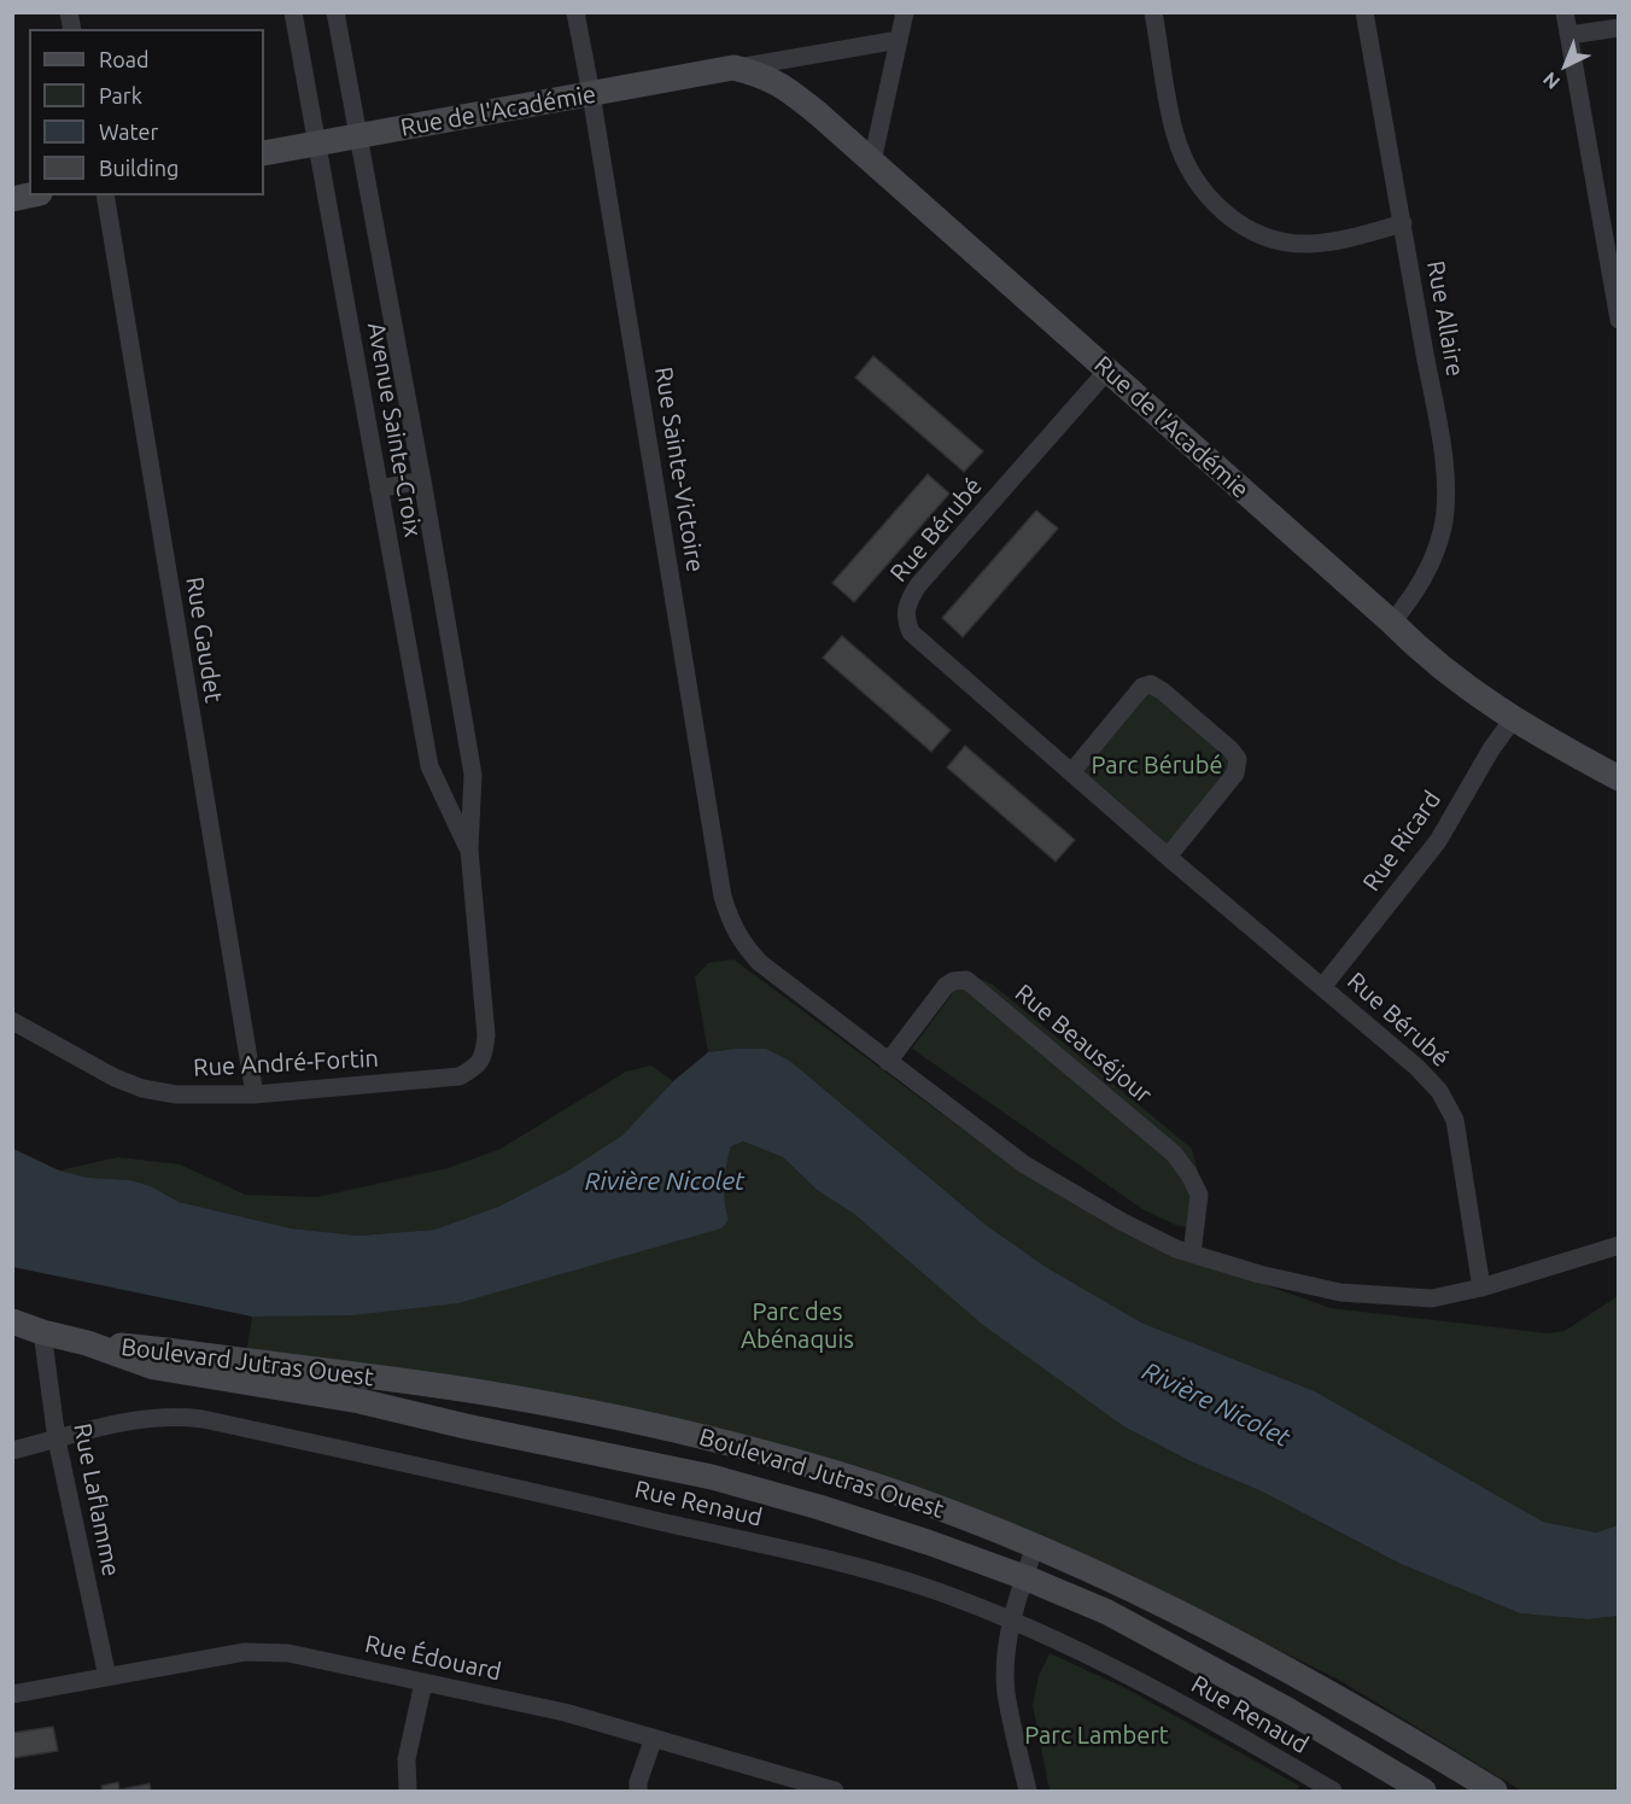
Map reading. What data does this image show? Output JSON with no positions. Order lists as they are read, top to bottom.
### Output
{
  "streets": {
    "main road": ["Rue de l'Académie", "Boulevard Jutras Ouest"],
    "street": [
      "Rue Allaire",
      "Avenue Sainte-Croix",
      "Rue Sainte-Victoire",
      "Rue Bérubé",
      "Rue Gaudet",
      "Rue Ricard",
      "Rue Beauséjour",
      "Rue André-Fortin",
      "Rue Laflamme",
      "Rue Renaud",
      "Rue Édouard"
    ]
  },
  "crossings": [
    ["Rue de l'Académie", "Rue Allaire"],
    ["Rue de l'Académie", "Avenue Sainte-Croix"],
    ["Rue de l'Académie", "Rue Sainte-Victoire"],
    ["Rue de l'Académie", "Rue Bérubé"],
    ["Rue de l'Académie", "Rue Ricard"],
    ["Avenue Sainte-Croix", "Rue André-Fortin"],
    ["Rue Sainte-Victoire", "Rue Beauséjour"],
    ["Rue Bérubé", "Rue Ricard"],
    ["Rue Gaudet", "Rue André-Fortin"],
    ["Boulevard Jutras Ouest", "Rue Laflamme"],
    ["Rue Laflamme", "Rue Renaud"],
    ["Rue Laflamme", "Rue Édouard"]
  ],
  "water": ["Rivière Nicolet"],
  "parks": ["Parc Bérubé", "Parc des Abénaquis", "Parc Lambert"],
  "legend": [
    "Road",
    "Park",
    "Water",
    "Building"
  ],
  "north": "bottom left"
}
